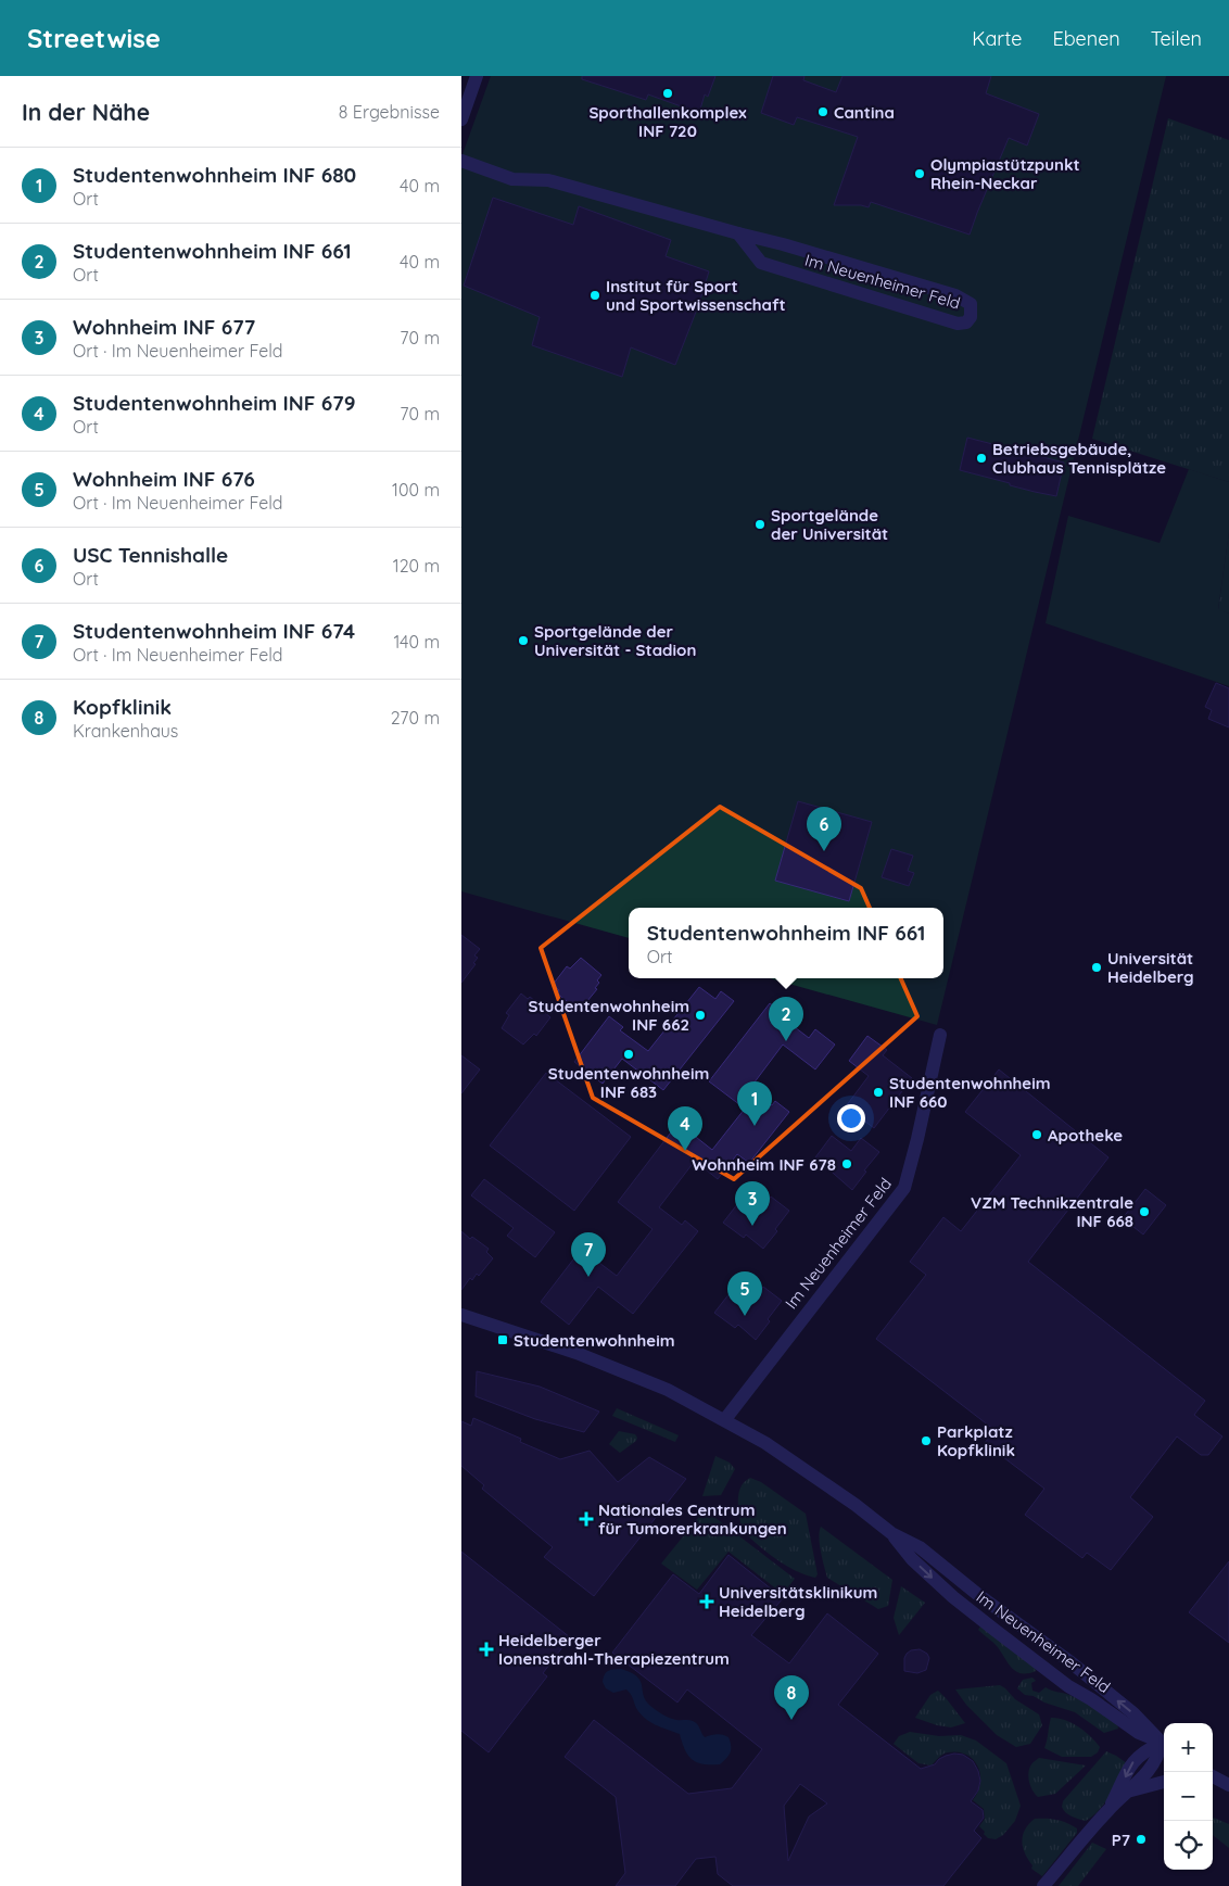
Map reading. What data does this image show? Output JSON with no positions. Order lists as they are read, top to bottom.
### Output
{
  "streets": {
    "street": ["Im Neuenheimer Feld"]
  },
  "places": {
    "other": [
      "Sporthallenkomplex INF 720",
      "Cantina",
      "Olympiastützpunkt Rhein-Neckar",
      "Institut für Sport und Sportwissenschaft",
      "Betriebsgebäude, Clubhaus Tennisplätze",
      "Sportgelände der Universität",
      "Sportgelände der Universität - Stadion",
      "Universität Heidelberg",
      "Studentenwohnheim INF 662",
      "Studentenwohnheim INF 683",
      "Studentenwohnheim INF 660",
      "Apotheke",
      "Wohnheim INF 678",
      "VZM Technikzentrale INF 668",
      "Parkplatz Kopfklinik",
      "P7"
    ],
    "transit": ["Studentenwohnheim"],
    "health": ["Nationales Centrum für Tumorerkrankungen", "Universitätsklinikum Heidelberg", "Heidelberger Ionenstrahl-Therapiezentrum"]
  },
  "page": {
    "header": "Streetwise",
    "nav": ["Karte", "Ebenen", "Teilen"],
    "heading": ["In der Nähe", "8 Ergebnisse"],
    "list": [
      {
        "mark": "1",
        "name": "Studentenwohnheim INF 680",
        "note": "Ort",
        "value": "40 m"
      },
      {
        "mark": "2",
        "name": "Studentenwohnheim INF 661",
        "note": "Ort",
        "value": "40 m"
      },
      {
        "mark": "3",
        "name": "Wohnheim INF 677",
        "note": "Ort · Im Neuenheimer Feld",
        "value": "70 m"
      },
      {
        "mark": "4",
        "name": "Studentenwohnheim INF 679",
        "note": "Ort",
        "value": "70 m"
      },
      {
        "mark": "5",
        "name": "Wohnheim INF 676",
        "note": "Ort · Im Neuenheimer Feld",
        "value": "100 m"
      },
      {
        "mark": "6",
        "name": "USC Tennishalle",
        "note": "Ort",
        "value": "120 m"
      },
      {
        "mark": "7",
        "name": "Studentenwohnheim INF 674",
        "note": "Ort · Im Neuenheimer Feld",
        "value": "140 m"
      },
      {
        "mark": "8",
        "name": "Kopfklinik",
        "note": "Krankenhaus",
        "value": "270 m"
      }
    ],
    "pins": [
      "6",
      "2",
      "1",
      "4",
      "3",
      "7",
      "5",
      "8"
    ],
    "popup": ["Studentenwohnheim INF 661", "Ort"],
    "map_buttons": ["+", "−"]
  }
}
